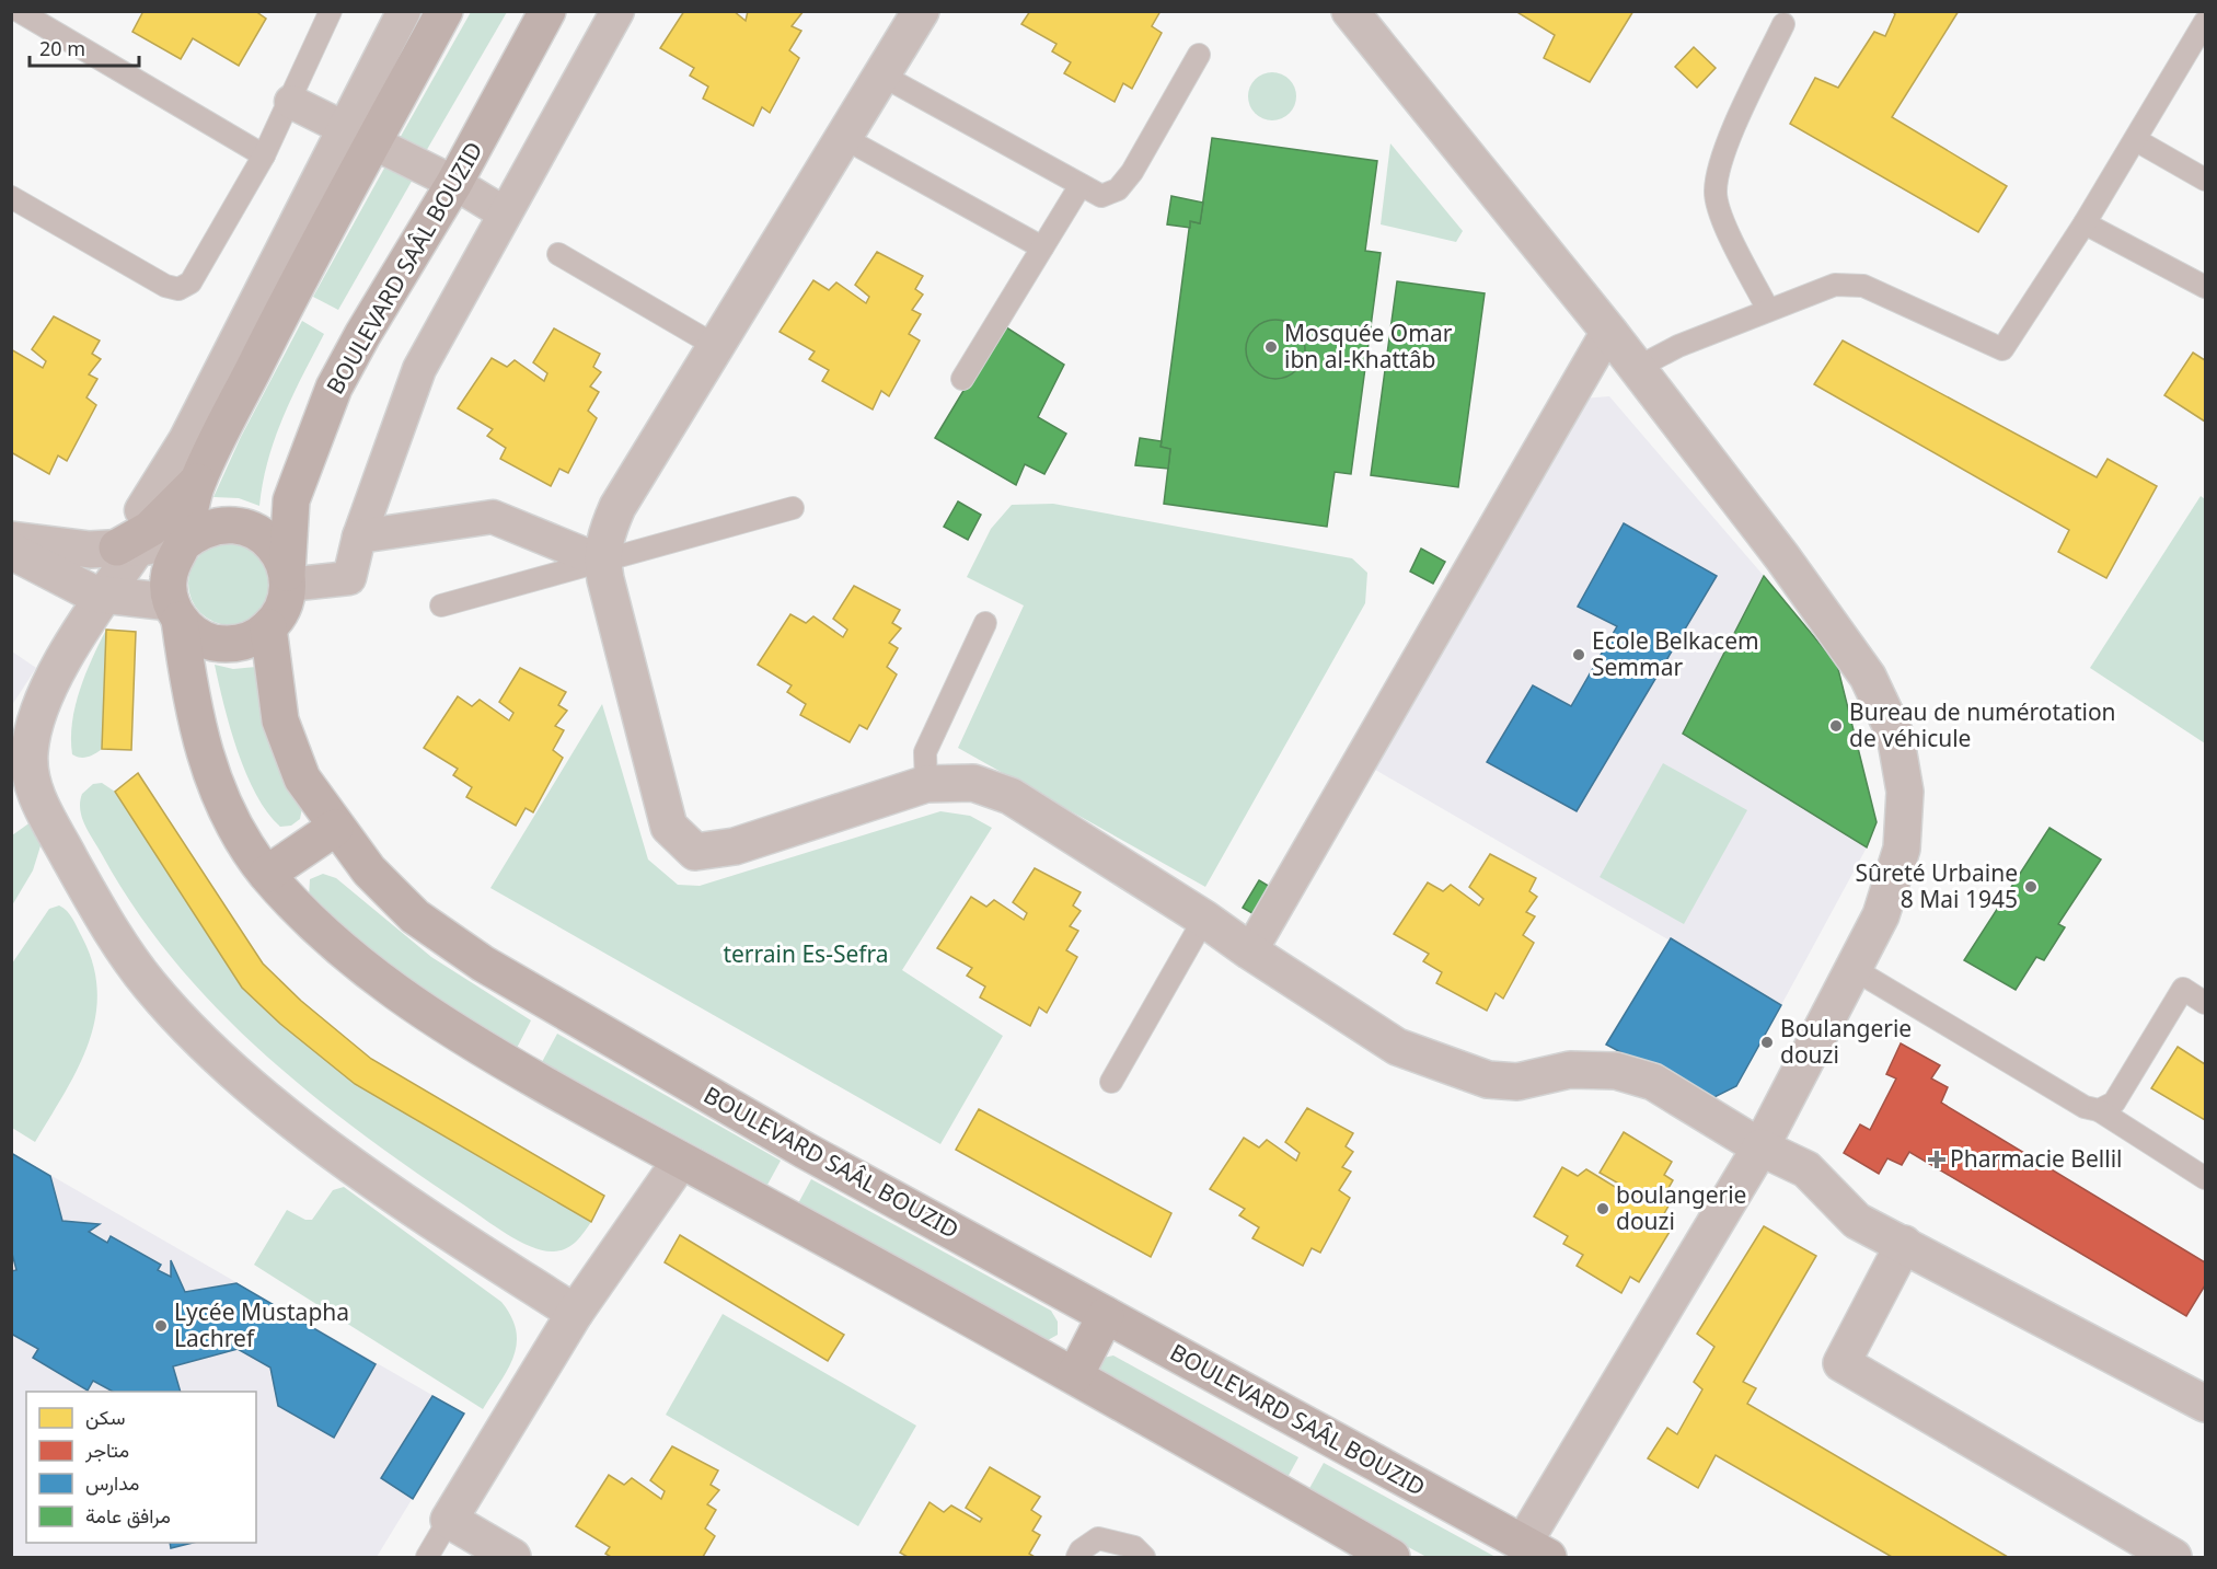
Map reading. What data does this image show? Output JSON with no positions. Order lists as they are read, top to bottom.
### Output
{
  "streets": {
    "main road": ["BOULEVARD SAÂL BOUZID"]
  },
  "parks": ["terrain Es-Sefra"],
  "places": {
    "other": [
      "Mosquée Omar ibn al-Khattâb",
      "Ecole Belkacem Semmar",
      "Bureau de numérotation de véhicule",
      "Sûreté Urbaine 8 Mai 1945",
      "Boulangerie douzi",
      "boulangerie douzi",
      "Lycée Mustapha Lachref"
    ],
    "health": ["Pharmacie Bellil"]
  },
  "legend": [
    "سكن",
    "متاجر",
    "مدارس",
    "مرافق عامة"
  ],
  "scale_bar": "20 m"
}
